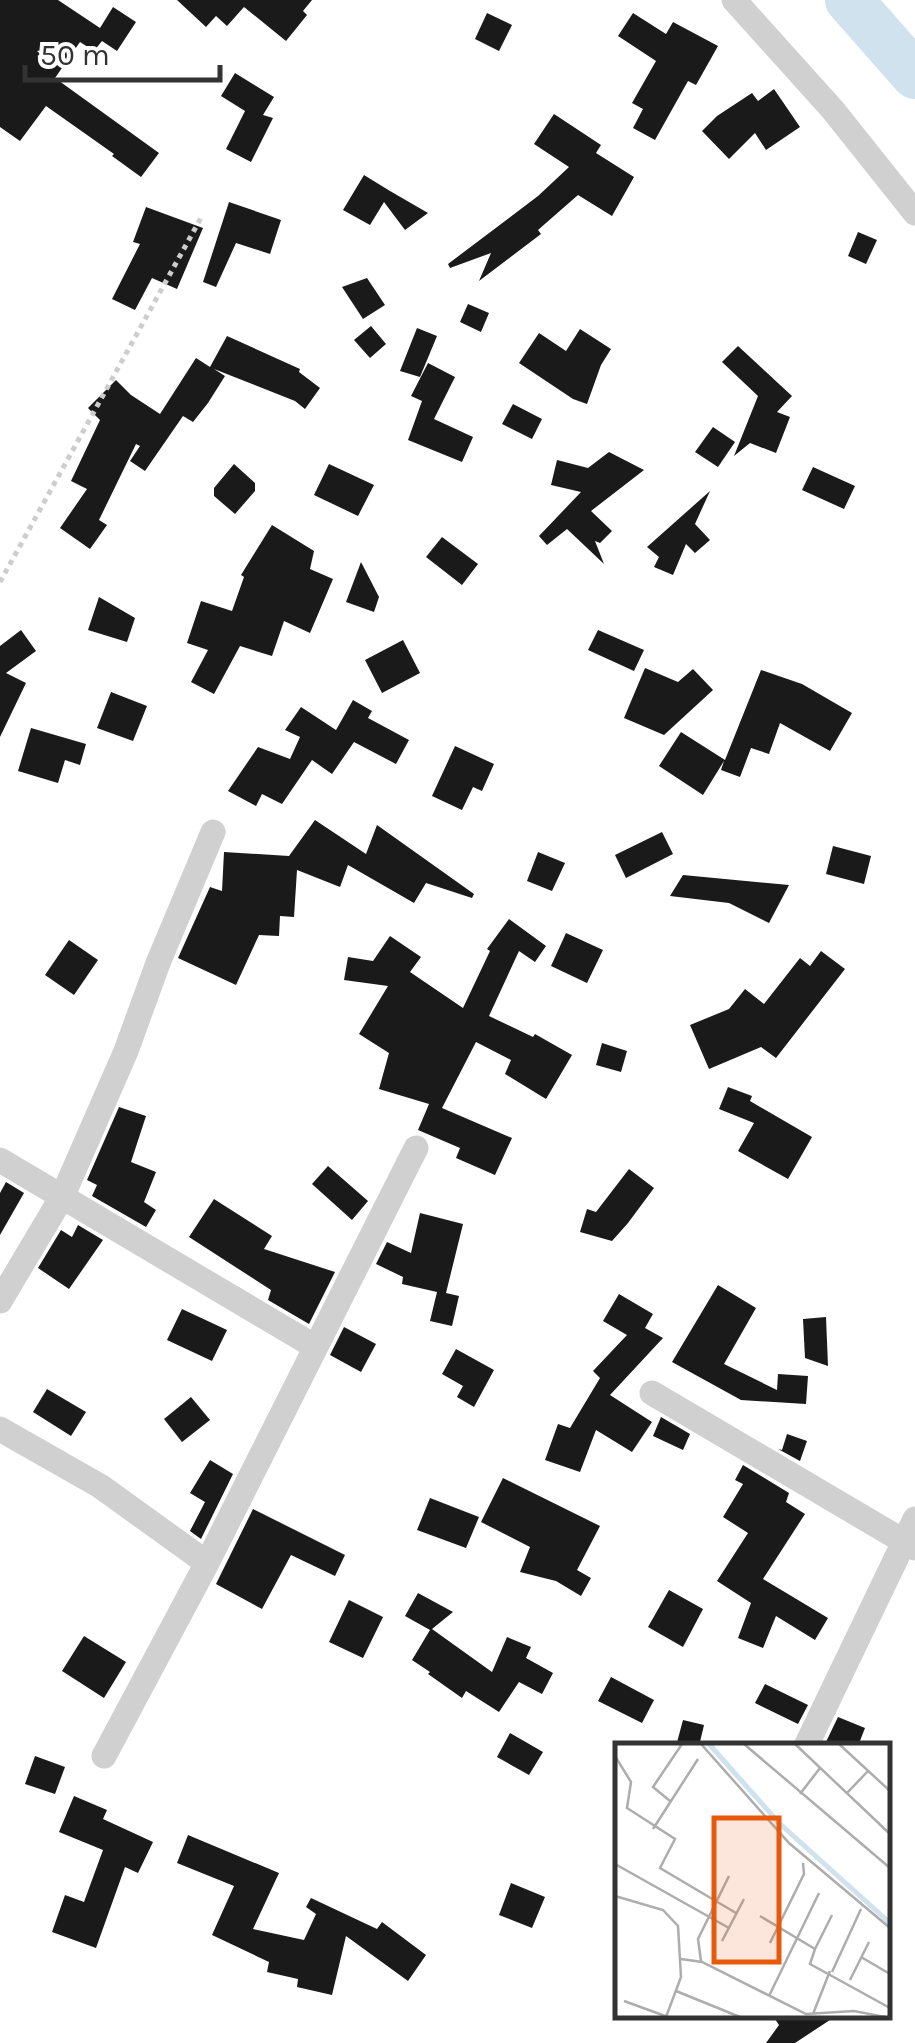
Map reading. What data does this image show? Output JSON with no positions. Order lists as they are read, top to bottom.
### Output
{
  "scale_bar": "50 m"
}
